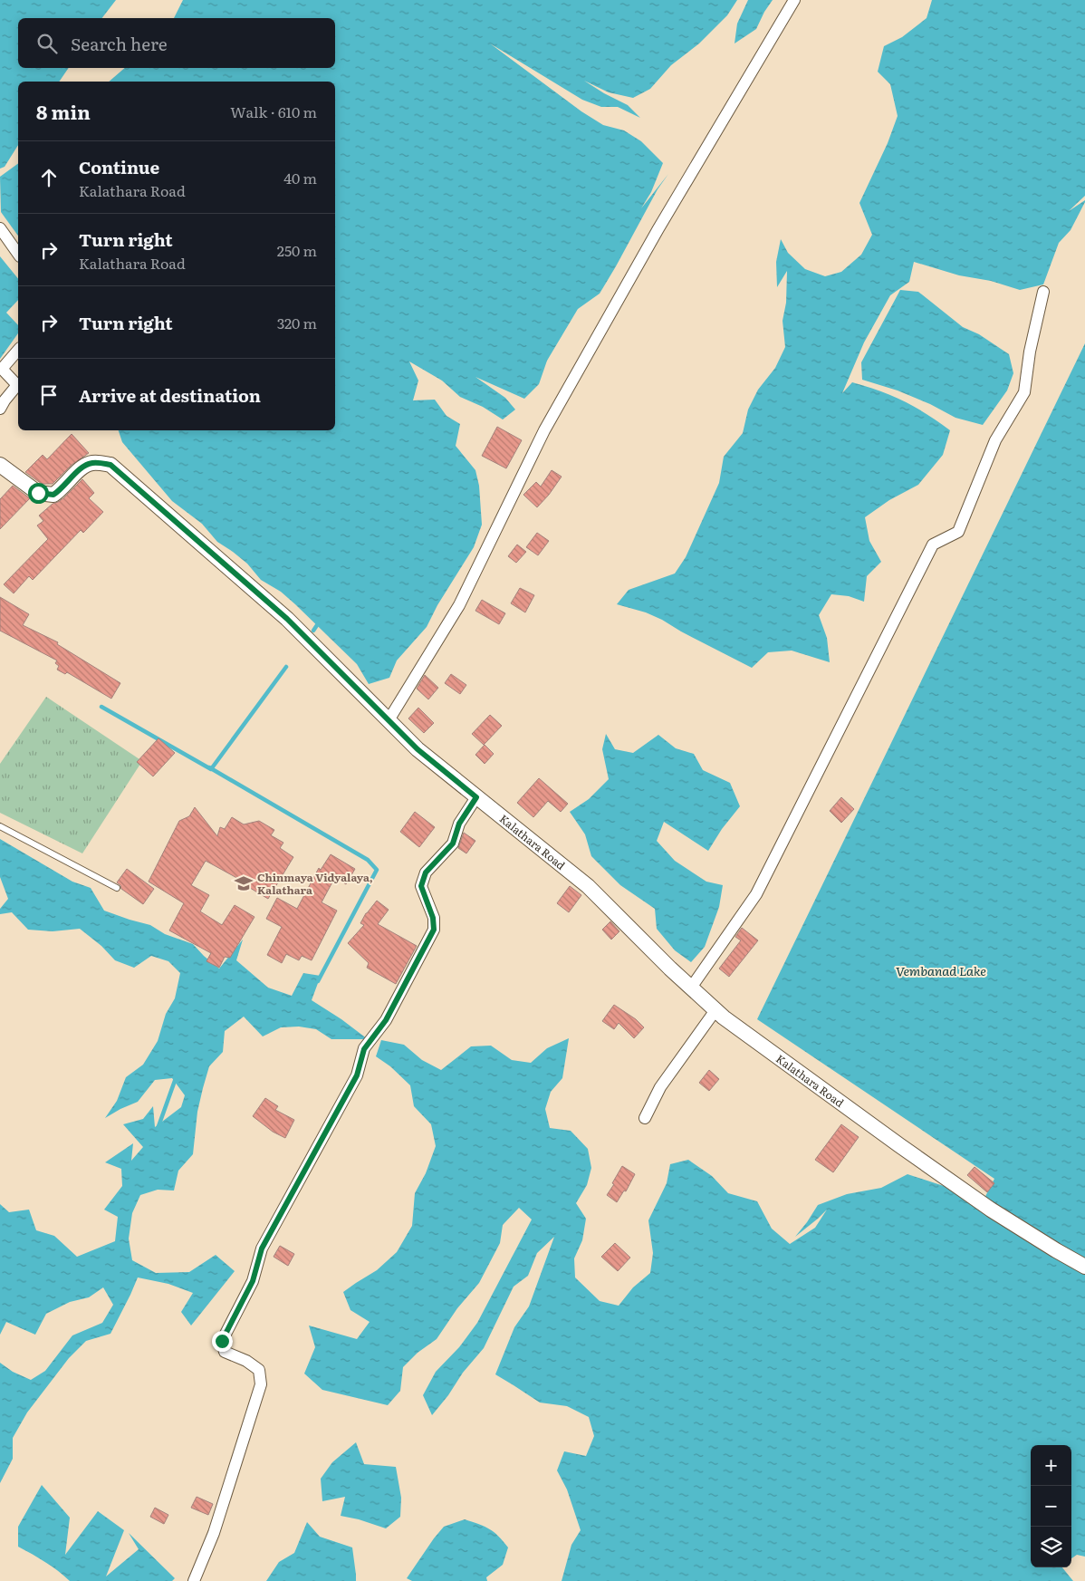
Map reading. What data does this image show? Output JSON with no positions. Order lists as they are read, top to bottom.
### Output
{
  "streets": {
    "street": ["Kalathara Road"]
  },
  "water": ["Vembanad Lake"],
  "places": {
    "school or university": ["Chinmaya Vidyalaya, Kalathara"]
  },
  "page": {
    "search": "Search here",
    "heading": ["8 min", "Walk · 610 m"],
    "list": [
      ["Continue", "Kalathara Road", "40 m"],
      ["Turn right", "Kalathara Road", "250 m"],
      ["Turn right", "320 m"],
      "Arrive at destination"
    ],
    "map_buttons": ["+", "−"]
  }
}
